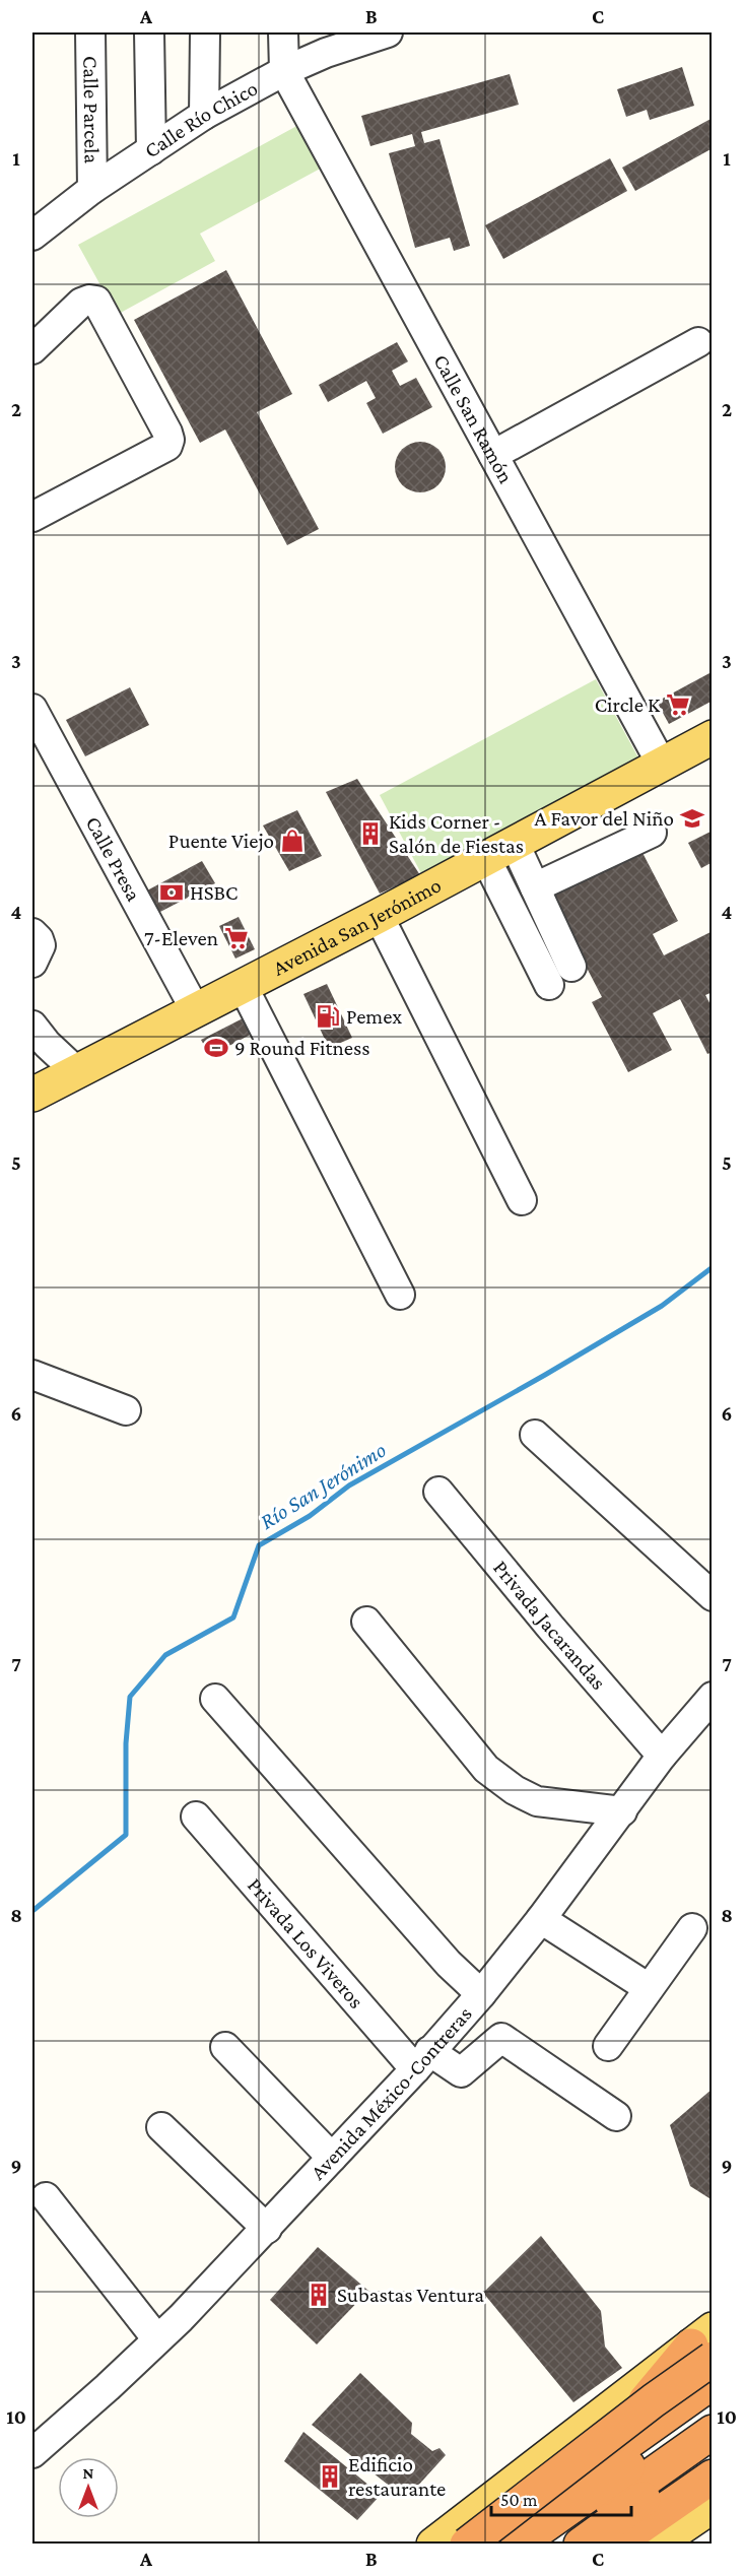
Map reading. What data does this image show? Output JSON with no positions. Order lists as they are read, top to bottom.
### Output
{
  "streets": {
    "main road": ["Avenida San Jerónimo"],
    "street": [
      "Calle Parcela",
      "Calle Río Chico",
      "Calle San Ramón",
      "Calle Presa",
      "Privada Jacarandas",
      "Privada Los Viveros",
      "Avenida México-Contreras"
    ]
  },
  "crossings": [
    ["Calle Parcela", "Calle Río Chico"],
    ["Calle Río Chico", "Calle San Ramón"],
    ["Calle San Ramón", "Avenida San Jerónimo"],
    ["Calle Presa", "Avenida San Jerónimo"],
    ["Privada Jacarandas", "Avenida México-Contreras"],
    ["Privada Los Viveros", "Avenida México-Contreras"]
  ],
  "water": ["Río San Jerónimo"],
  "places": {
    "supermarket": ["Circle K", "7-Eleven"],
    "school or university": ["A Favor del Niño"],
    "building": ["Kids Corner - Salón de Fiestas", "Subastas Ventura", "Edificio restaurante"],
    "shop": ["Puente Viejo"],
    "bank": ["HSBC"],
    "fuel station": ["Pemex"],
    "sports": ["9 Round Fitness"]
  },
  "scale_bar": "50 m",
  "north": "top",
  "grid": {
    "columns": ["A", "B", "C"],
    "rows": [
      "1",
      "2",
      "3",
      "4",
      "5",
      "6",
      "7",
      "8",
      "9",
      "10"
    ]
  }
}
